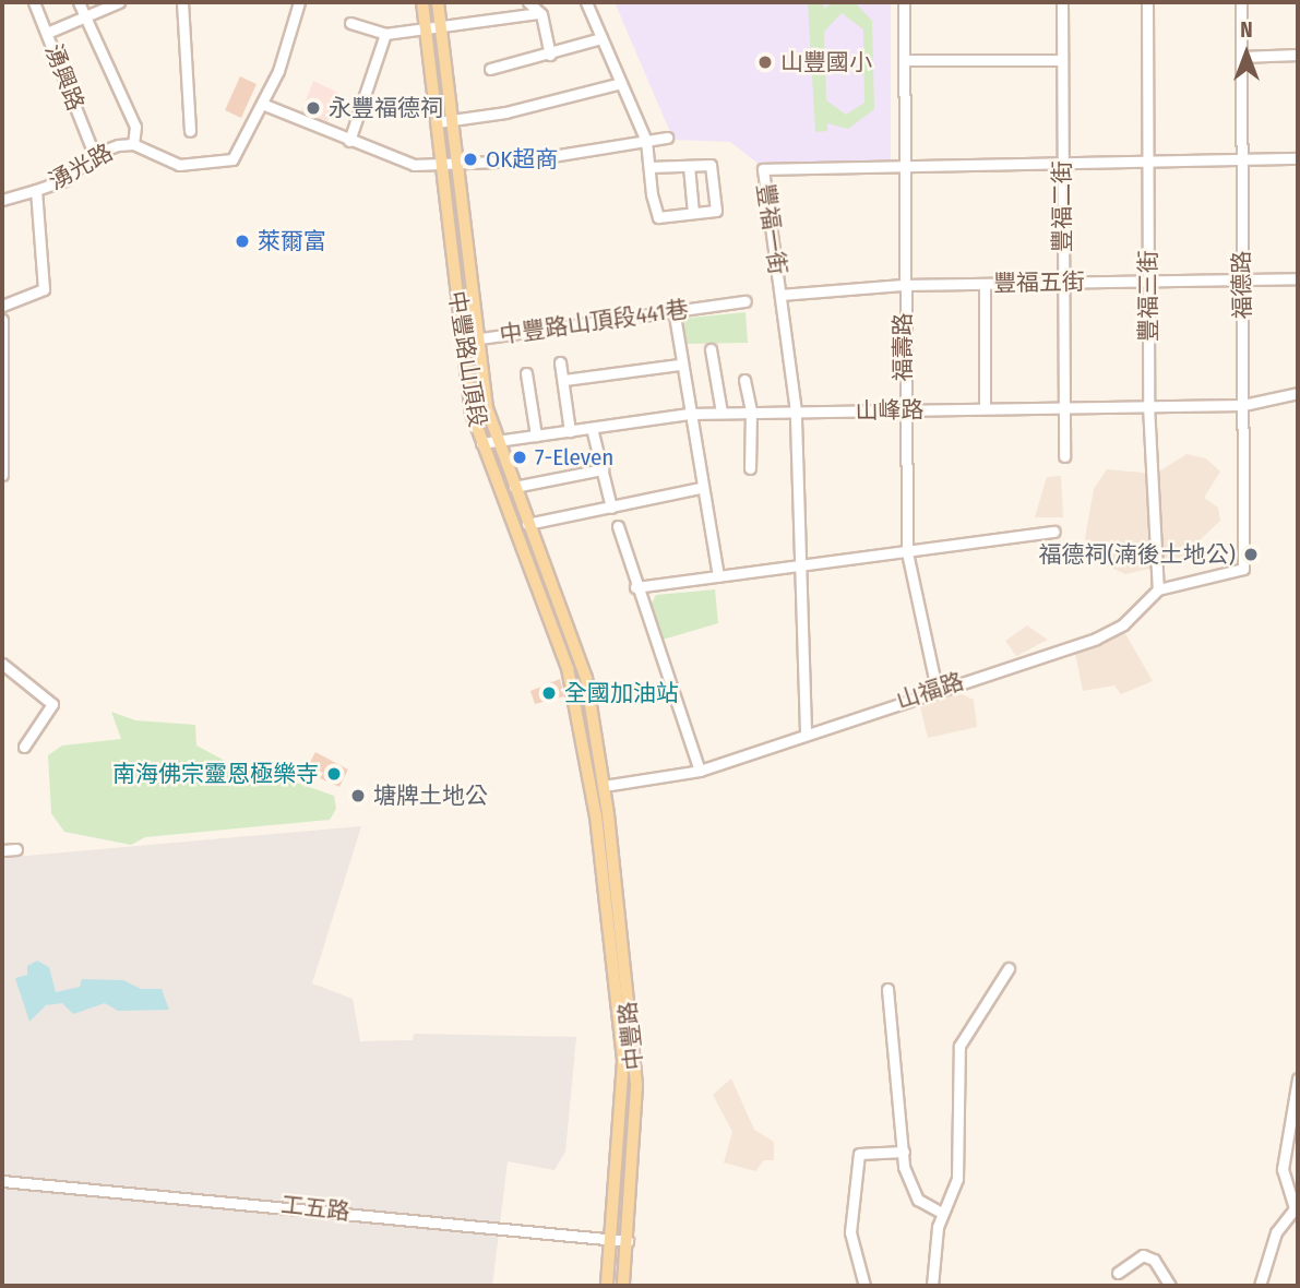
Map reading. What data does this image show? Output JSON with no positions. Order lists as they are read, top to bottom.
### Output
{
  "streets": {
    "main road": ["中豐路山頂段", "中豐路"],
    "street": [
      "湧興路",
      "湧光路",
      "豐福二街",
      "豐福一街",
      "豐福五街",
      "福德路",
      "豐福三街",
      "中豐路山頂段441巷",
      "福壽路",
      "山峰路",
      "山福路",
      "工五路"
    ]
  },
  "crossings": [
    ["湧興路", "湧光路"],
    ["豐福二街", "豐福一街"],
    ["豐福二街", "豐福五街"],
    ["豐福二街", "山峰路"],
    ["豐福一街", "豐福五街"],
    ["豐福一街", "福德路"],
    ["豐福一街", "豐福三街"],
    ["豐福一街", "福壽路"],
    ["豐福一街", "山峰路"],
    ["豐福一街", "山福路"],
    ["豐福五街", "福德路"],
    ["豐福五街", "豐福三街"],
    ["豐福五街", "福壽路"],
    ["福德路", "山峰路"],
    ["福德路", "山福路"],
    ["豐福三街", "山峰路"],
    ["豐福三街", "山福路"],
    ["中豐路山頂段441巷", "中豐路山頂段"],
    ["福壽路", "山峰路"],
    ["福壽路", "山福路"],
    ["中豐路山頂段", "山峰路"],
    ["中豐路山頂段", "山福路"],
    ["中豐路山頂段", "中豐路"],
    ["山福路", "中豐路"],
    ["中豐路", "工五路"]
  ],
  "places": [
    "山豐國小",
    "永豐福德祠",
    "OK超商",
    "萊爾富",
    "7-Eleven",
    "福德祠(湳後土地公)",
    "全國加油站",
    "南海佛宗靈恩極樂寺",
    "塘牌土地公"
  ],
  "north": "top"
}
